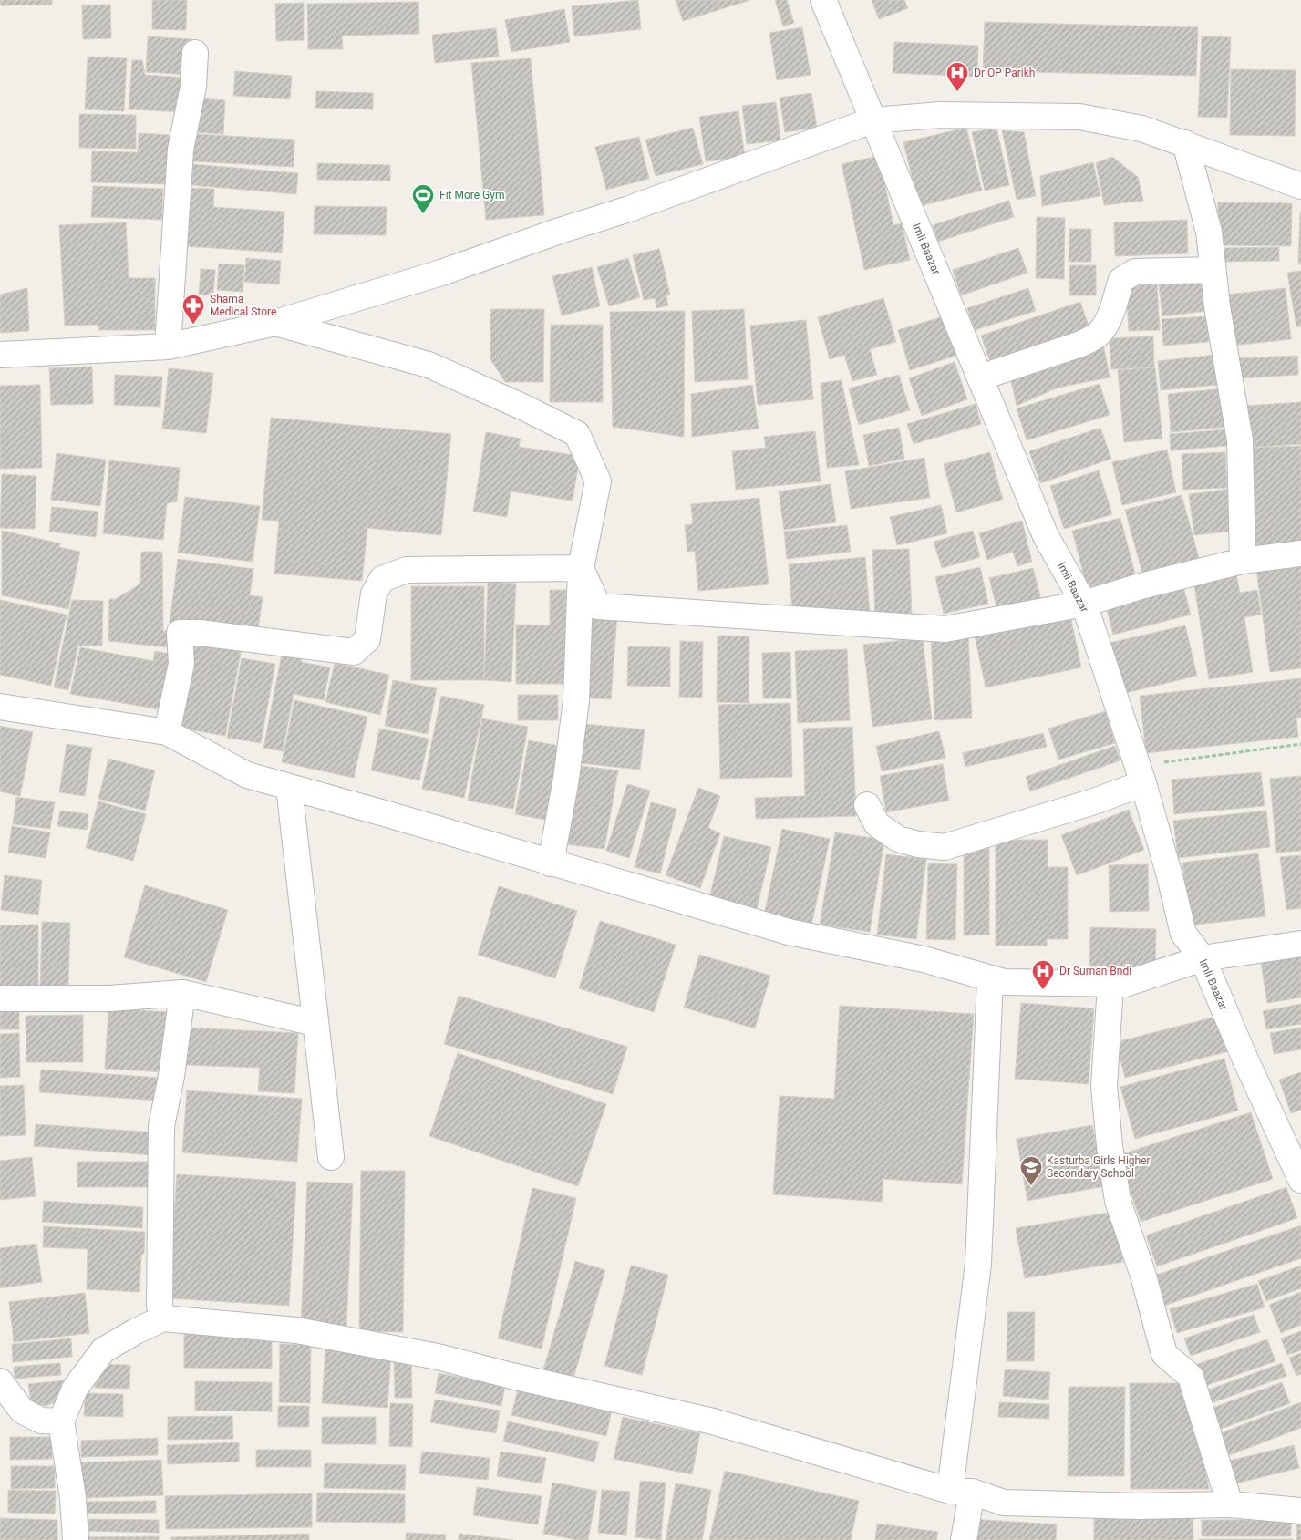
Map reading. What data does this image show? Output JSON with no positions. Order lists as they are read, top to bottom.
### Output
{
  "streets": {
    "street": ["Imli Baazar"]
  },
  "places": {
    "hospital": ["Dr OP Parikh", "Dr Suman Bndi"],
    "sports": ["Fit More Gym"],
    "pharmacy": ["Shama Medical Store"],
    "school or university": ["Kasturba Girls Higher Secondary School"]
  }
}
